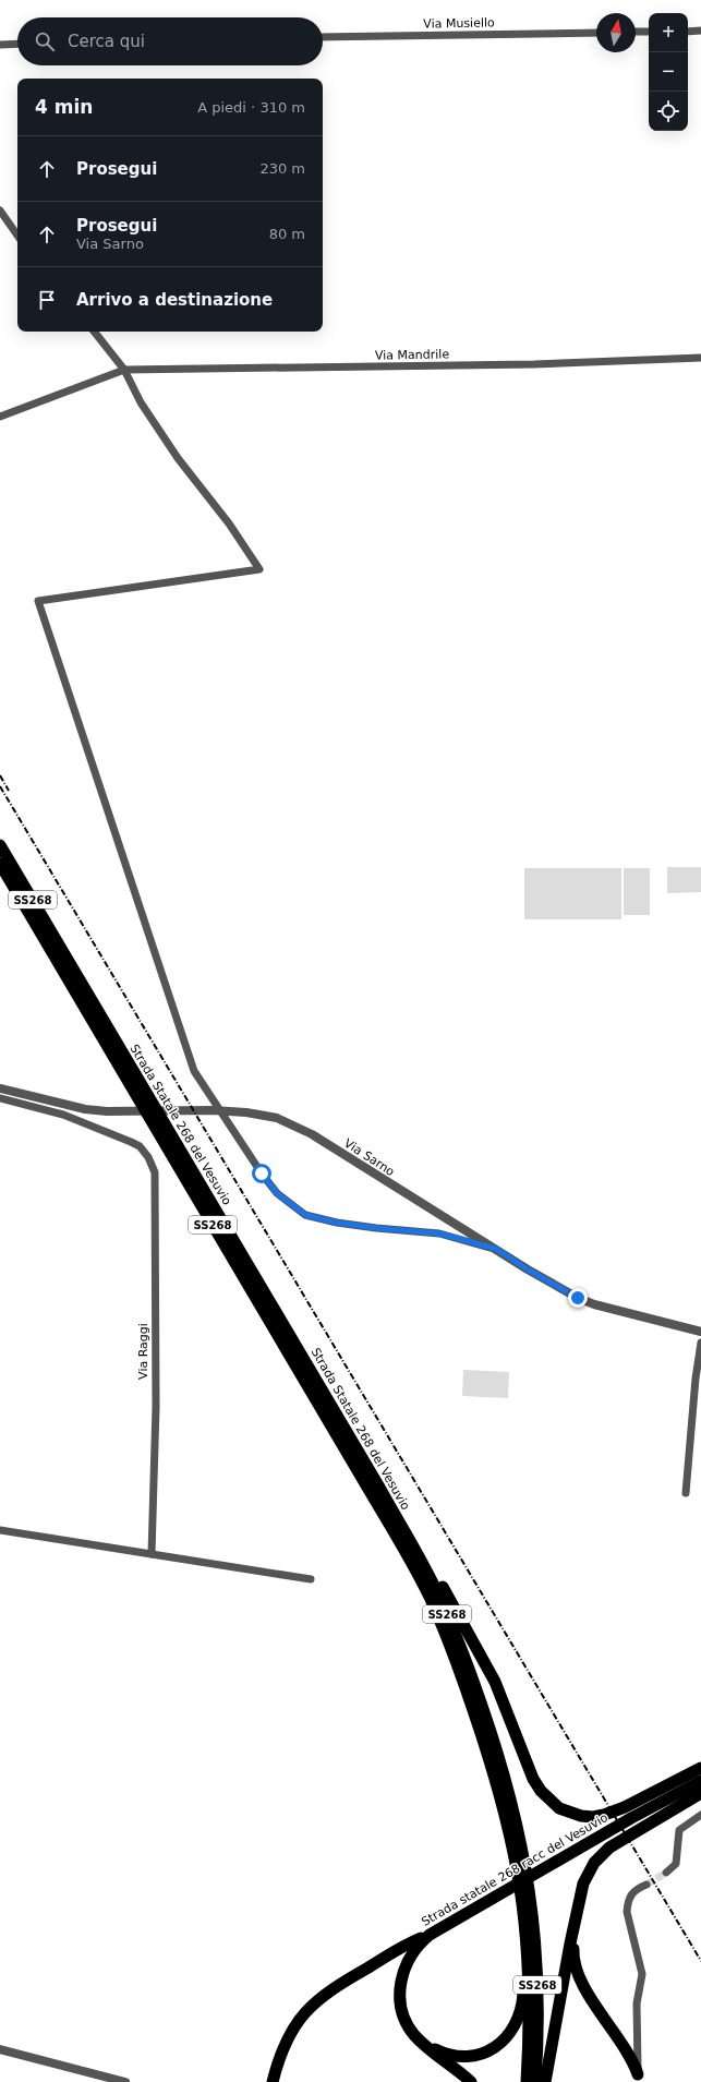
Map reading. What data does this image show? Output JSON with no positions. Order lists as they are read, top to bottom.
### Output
{
  "streets": {
    "highway": ["SS268", "Strada Statale 268 del Vesuvio", "Strada statale 268 racc del Vesuvio"],
    "street": [
      "Via Musiello",
      "Via Mandrile",
      "Via Sarno",
      "Via Raggi"
    ]
  },
  "north": "top",
  "page": {
    "map_buttons": ["+", "−"],
    "search": "Cerca qui",
    "heading": ["4 min", "A piedi · 310 m"],
    "list": [
      ["Prosegui", "230 m"],
      ["Prosegui", "Via Sarno", "80 m"],
      "Arrivo a destinazione"
    ]
  }
}
